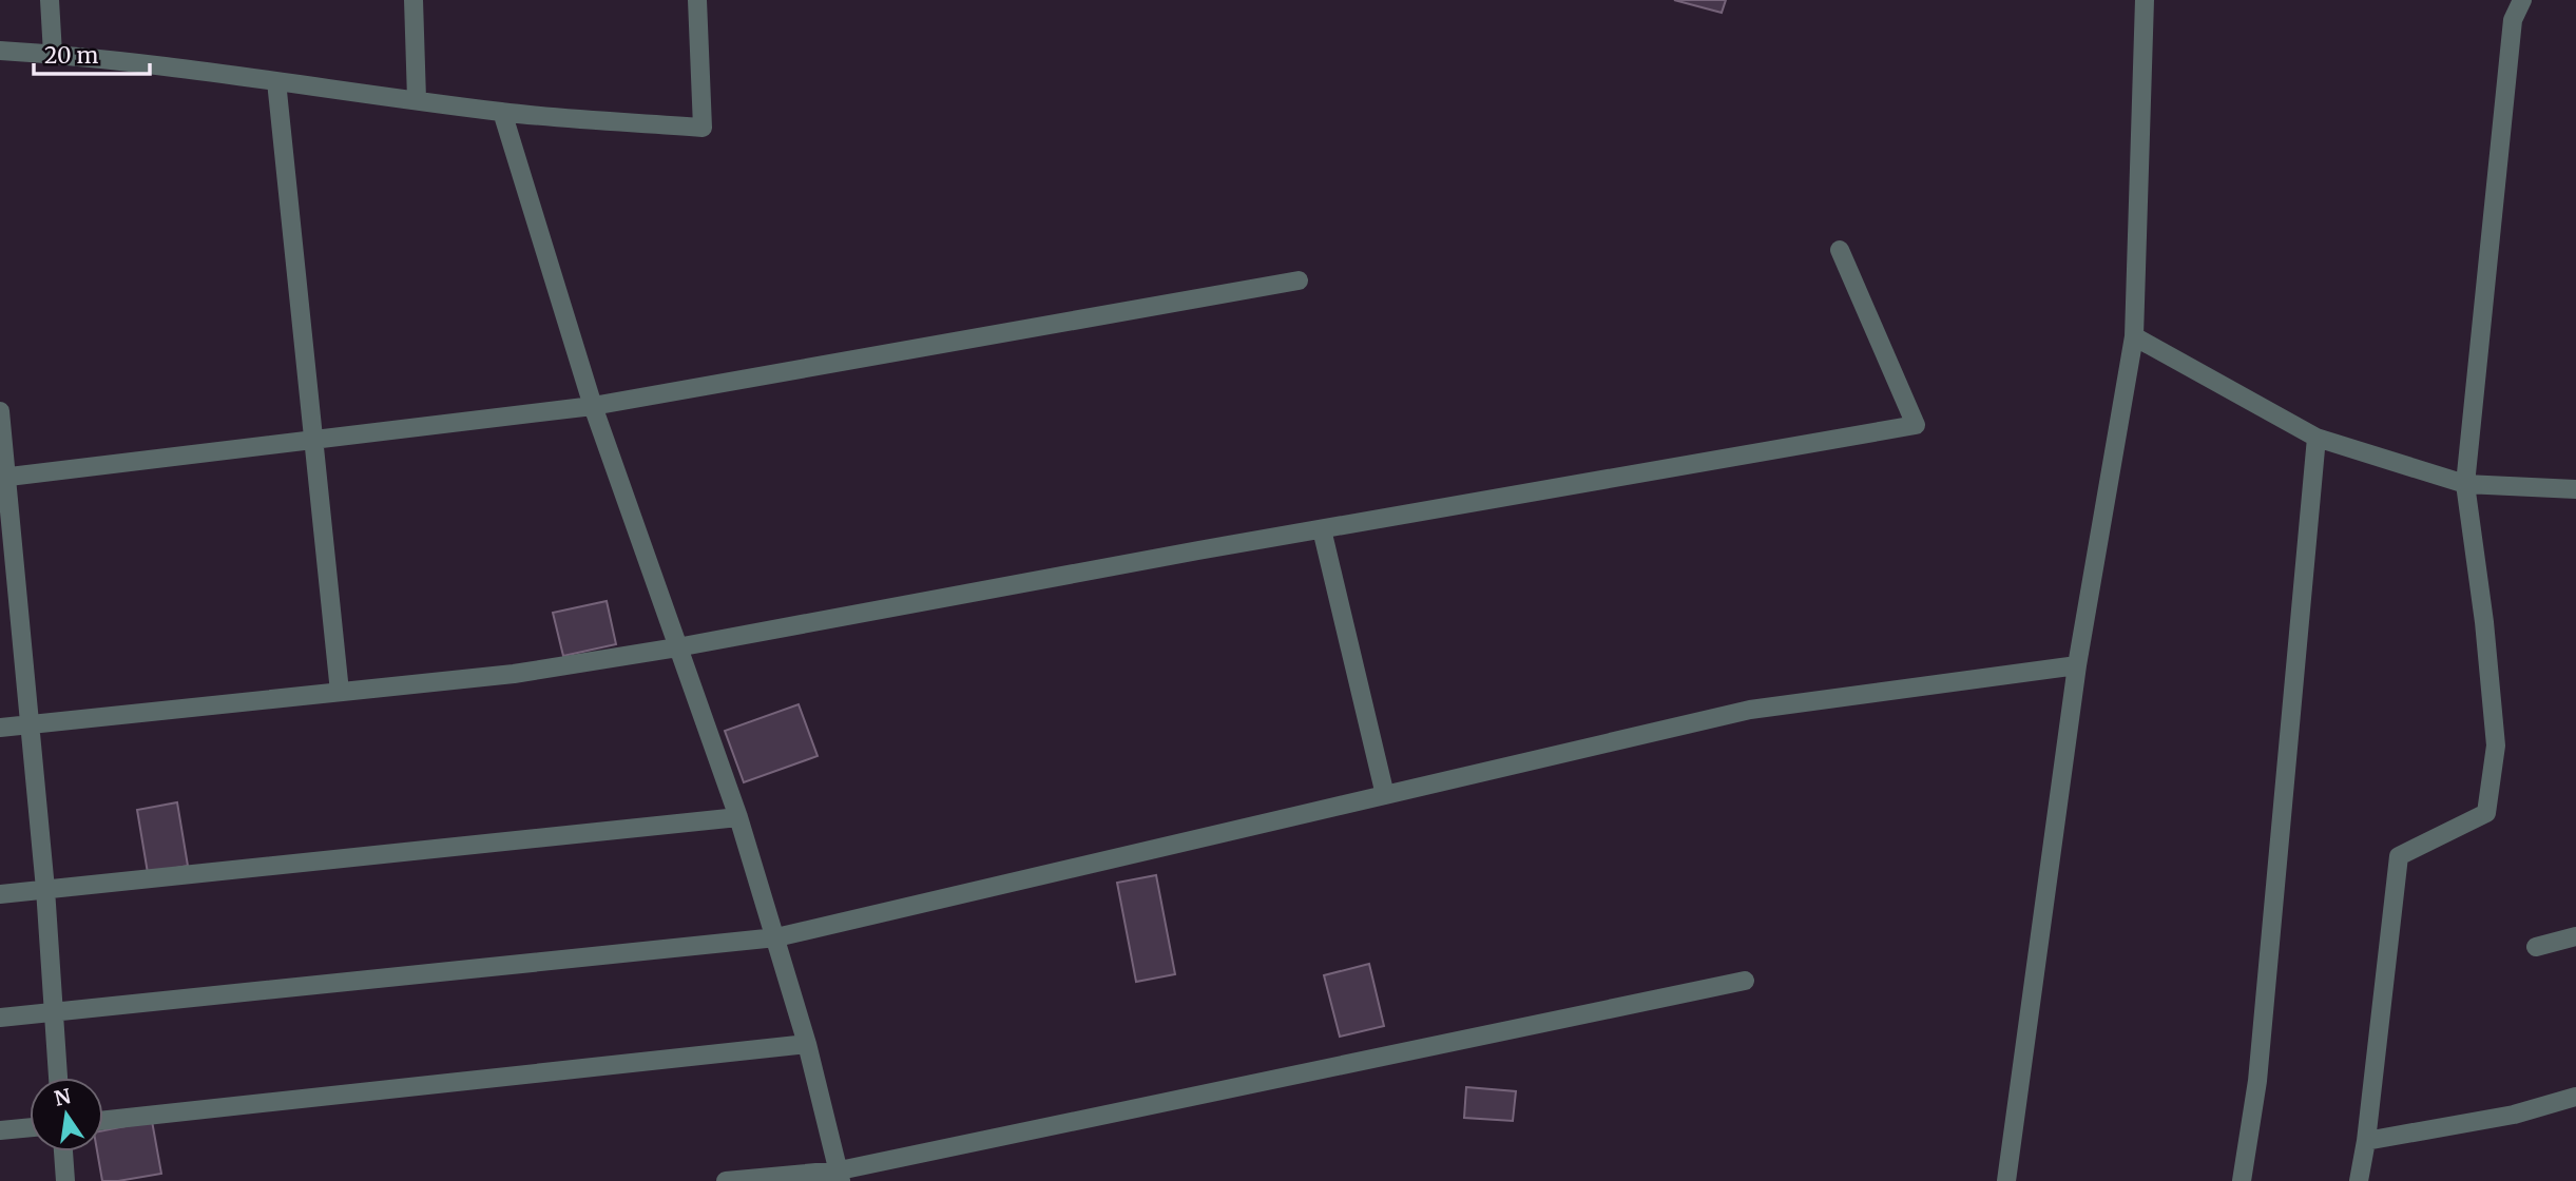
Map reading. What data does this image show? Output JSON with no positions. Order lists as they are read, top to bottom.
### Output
{
  "scale_bar": "20 m",
  "north": "top"
}
